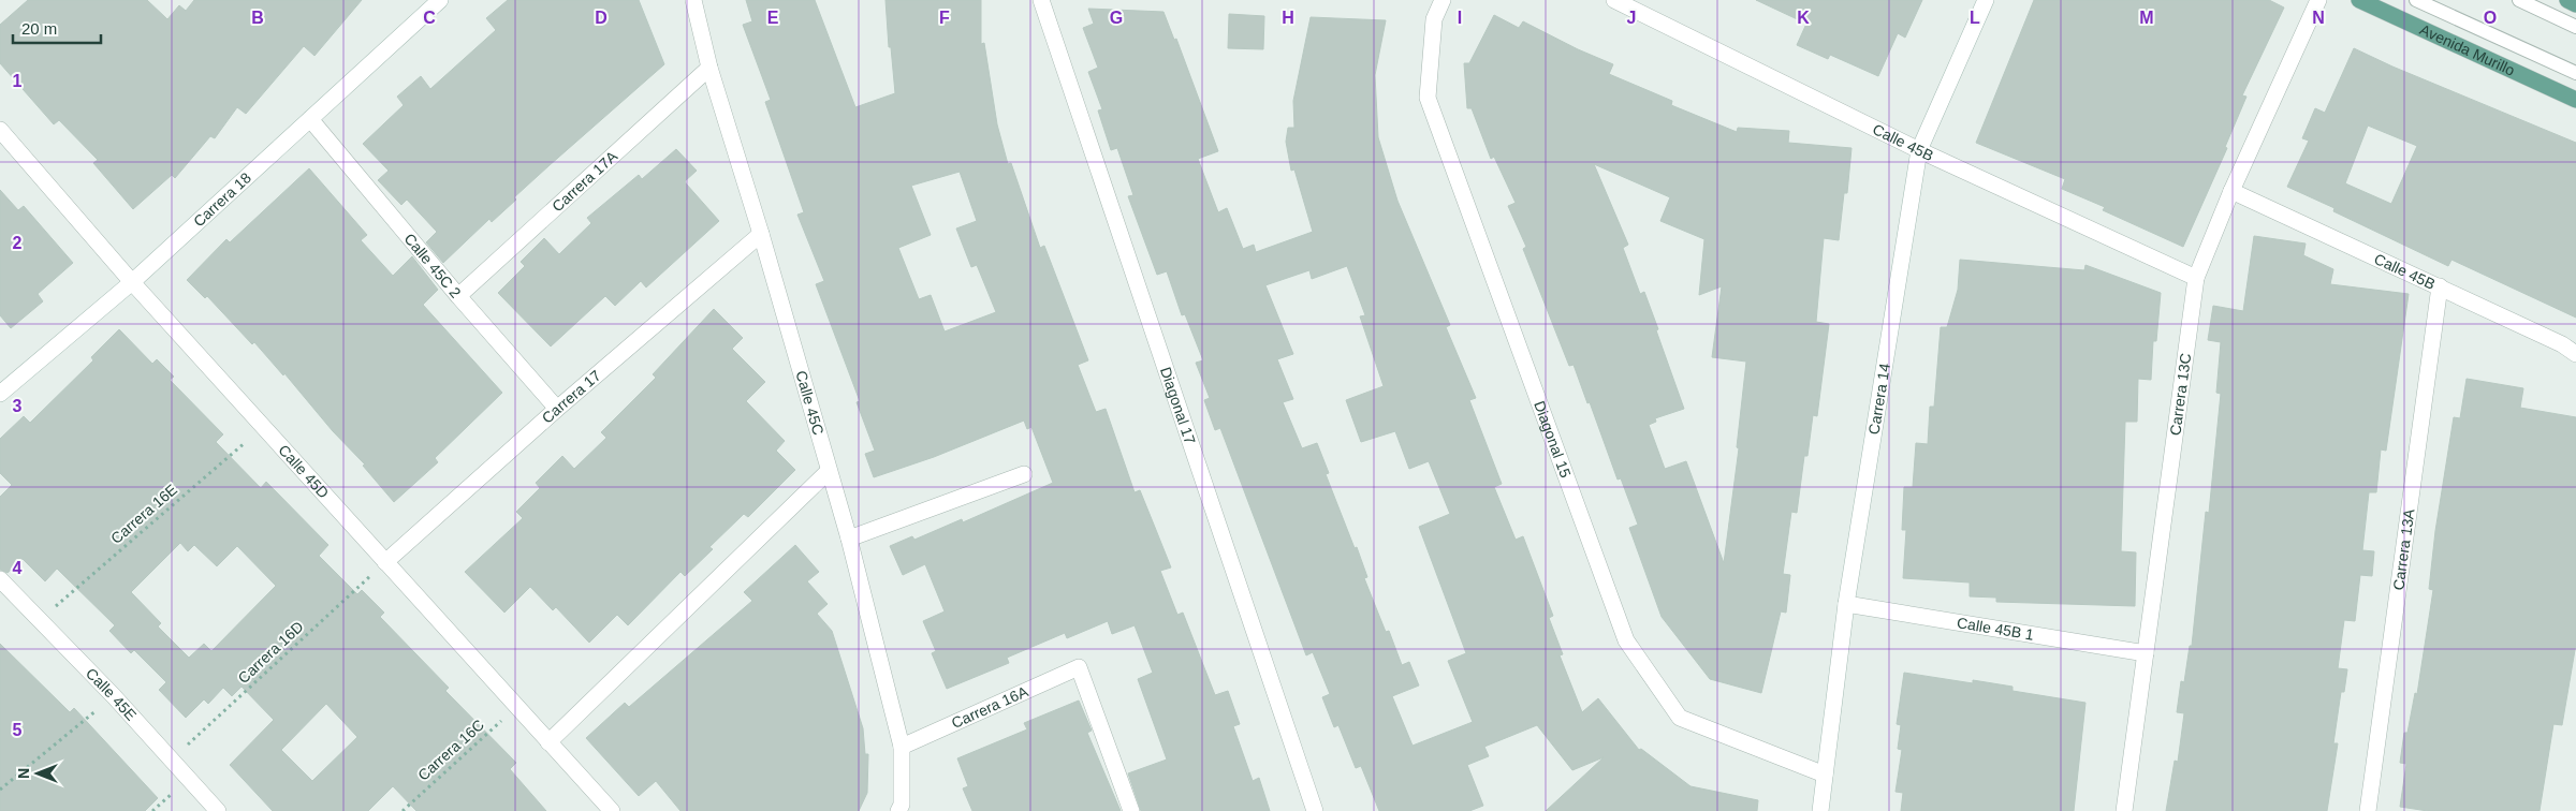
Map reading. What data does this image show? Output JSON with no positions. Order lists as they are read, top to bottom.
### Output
{
  "streets": {
    "main road": ["Avenida Murillo"],
    "street": [
      "Calle 45B",
      "Carrera 17A",
      "Carrera 18",
      "Calle 45C 2",
      "Carrera 13C",
      "Carrera 17",
      "Carrera 14",
      "Calle 45C",
      "Diagonal 17",
      "Diagonal 15",
      "Calle 45D",
      "Carrera 13A",
      "Calle 45B 1",
      "Calle 45E",
      "Carrera 16A"
    ],
    "path": ["Carrera 16E", "Carrera 16D", "Carrera 16C"]
  },
  "crossings": [
    ["Calle 45B", "Carrera 13C"],
    ["Calle 45B", "Carrera 14"],
    ["Calle 45B", "Carrera 13A"],
    ["Carrera 17A", "Calle 45C 2"],
    ["Carrera 17A", "Calle 45C"],
    ["Carrera 18", "Calle 45C 2"],
    ["Carrera 18", "Calle 45D"],
    ["Calle 45C 2", "Carrera 17"],
    ["Carrera 13C", "Calle 45B 1"],
    ["Carrera 17", "Calle 45C"],
    ["Carrera 17", "Calle 45D"],
    ["Carrera 17", "Carrera 16D"],
    ["Carrera 14", "Diagonal 15"],
    ["Carrera 14", "Calle 45B 1"],
    ["Calle 45C", "Carrera 16A"],
    ["Calle 45D", "Carrera 16E"],
    ["Calle 45D", "Carrera 16D"],
    ["Calle 45D", "Carrera 16C"],
    ["Carrera 16E", "Calle 45E"],
    ["Carrera 16D", "Calle 45E"]
  ],
  "scale_bar": "20 m",
  "north": "left",
  "grid": {
    "columns": [
      "B",
      "C",
      "D",
      "E",
      "F",
      "G",
      "H",
      "I",
      "J",
      "K",
      "L",
      "M",
      "N",
      "O"
    ],
    "rows": [
      "1",
      "2",
      "3",
      "4",
      "5"
    ]
  }
}
